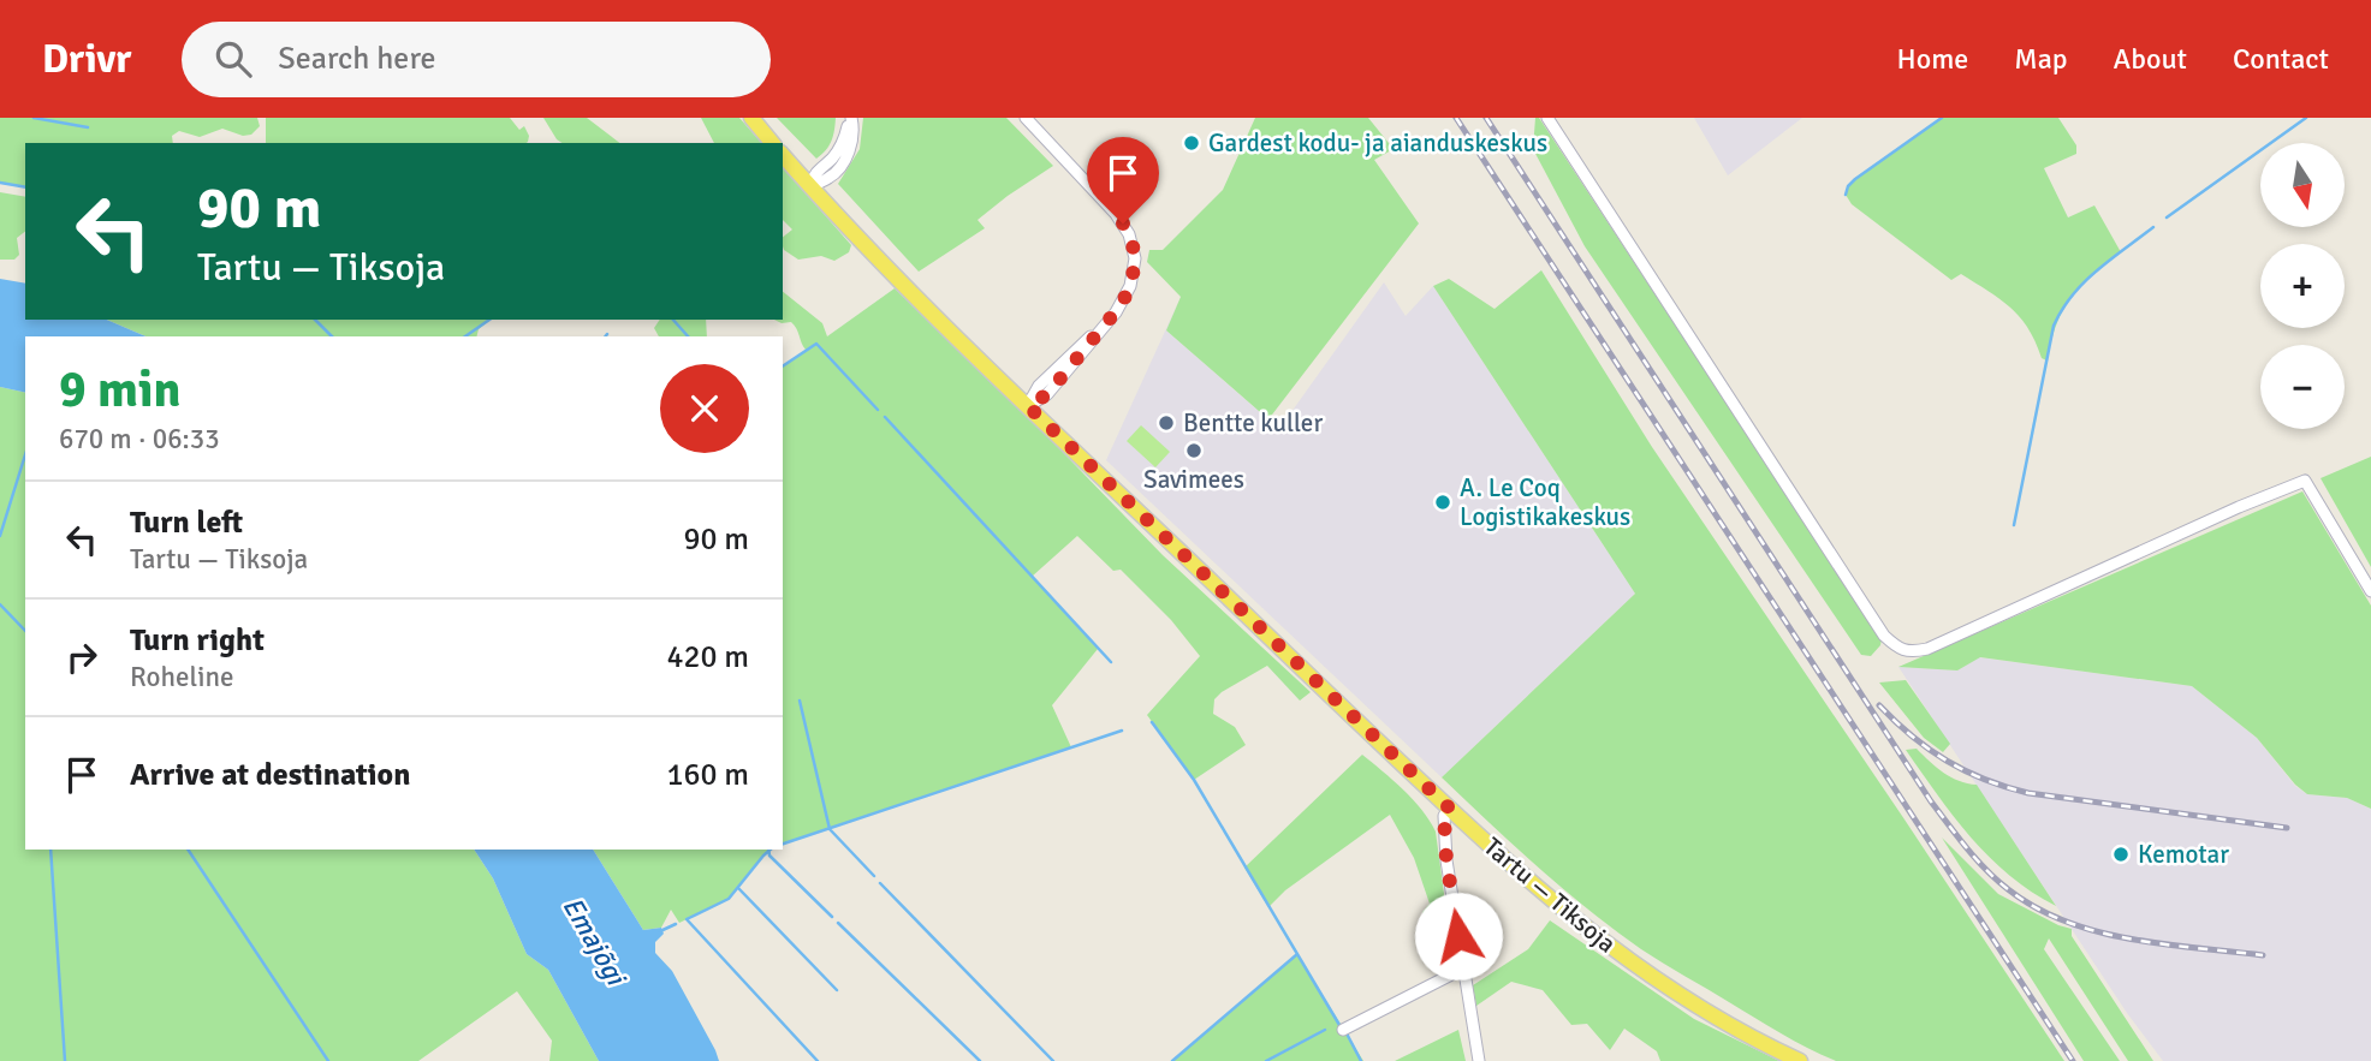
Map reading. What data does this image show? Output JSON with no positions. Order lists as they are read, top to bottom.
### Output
{
  "streets": {
    "main road": ["Tartu — Tiksoja"]
  },
  "water": ["Emajõgi"],
  "places": [
    "Gardest kodu- ja aianduskeskus",
    "Bentte kuller",
    "Savimees",
    "A. Le Coq Logistikakeskus",
    "Kemotar"
  ],
  "north": "bottom",
  "page": {
    "header": "Drivr",
    "search": "Search here",
    "nav": [
      "Home",
      "Map",
      "About",
      "Contact"
    ],
    "map_buttons": ["+", "−"],
    "turn": ["90 m", "Tartu — Tiksoja"],
    "heading": ["9 min", "670 m · 06:33"],
    "list": [
      {
        "name": "Turn left",
        "note": "Tartu — Tiksoja",
        "value": "90 m"
      },
      {
        "name": "Turn right",
        "note": "Roheline",
        "value": "420 m"
      },
      {
        "name": "Arrive at destination",
        "value": "160 m"
      }
    ]
  }
}
